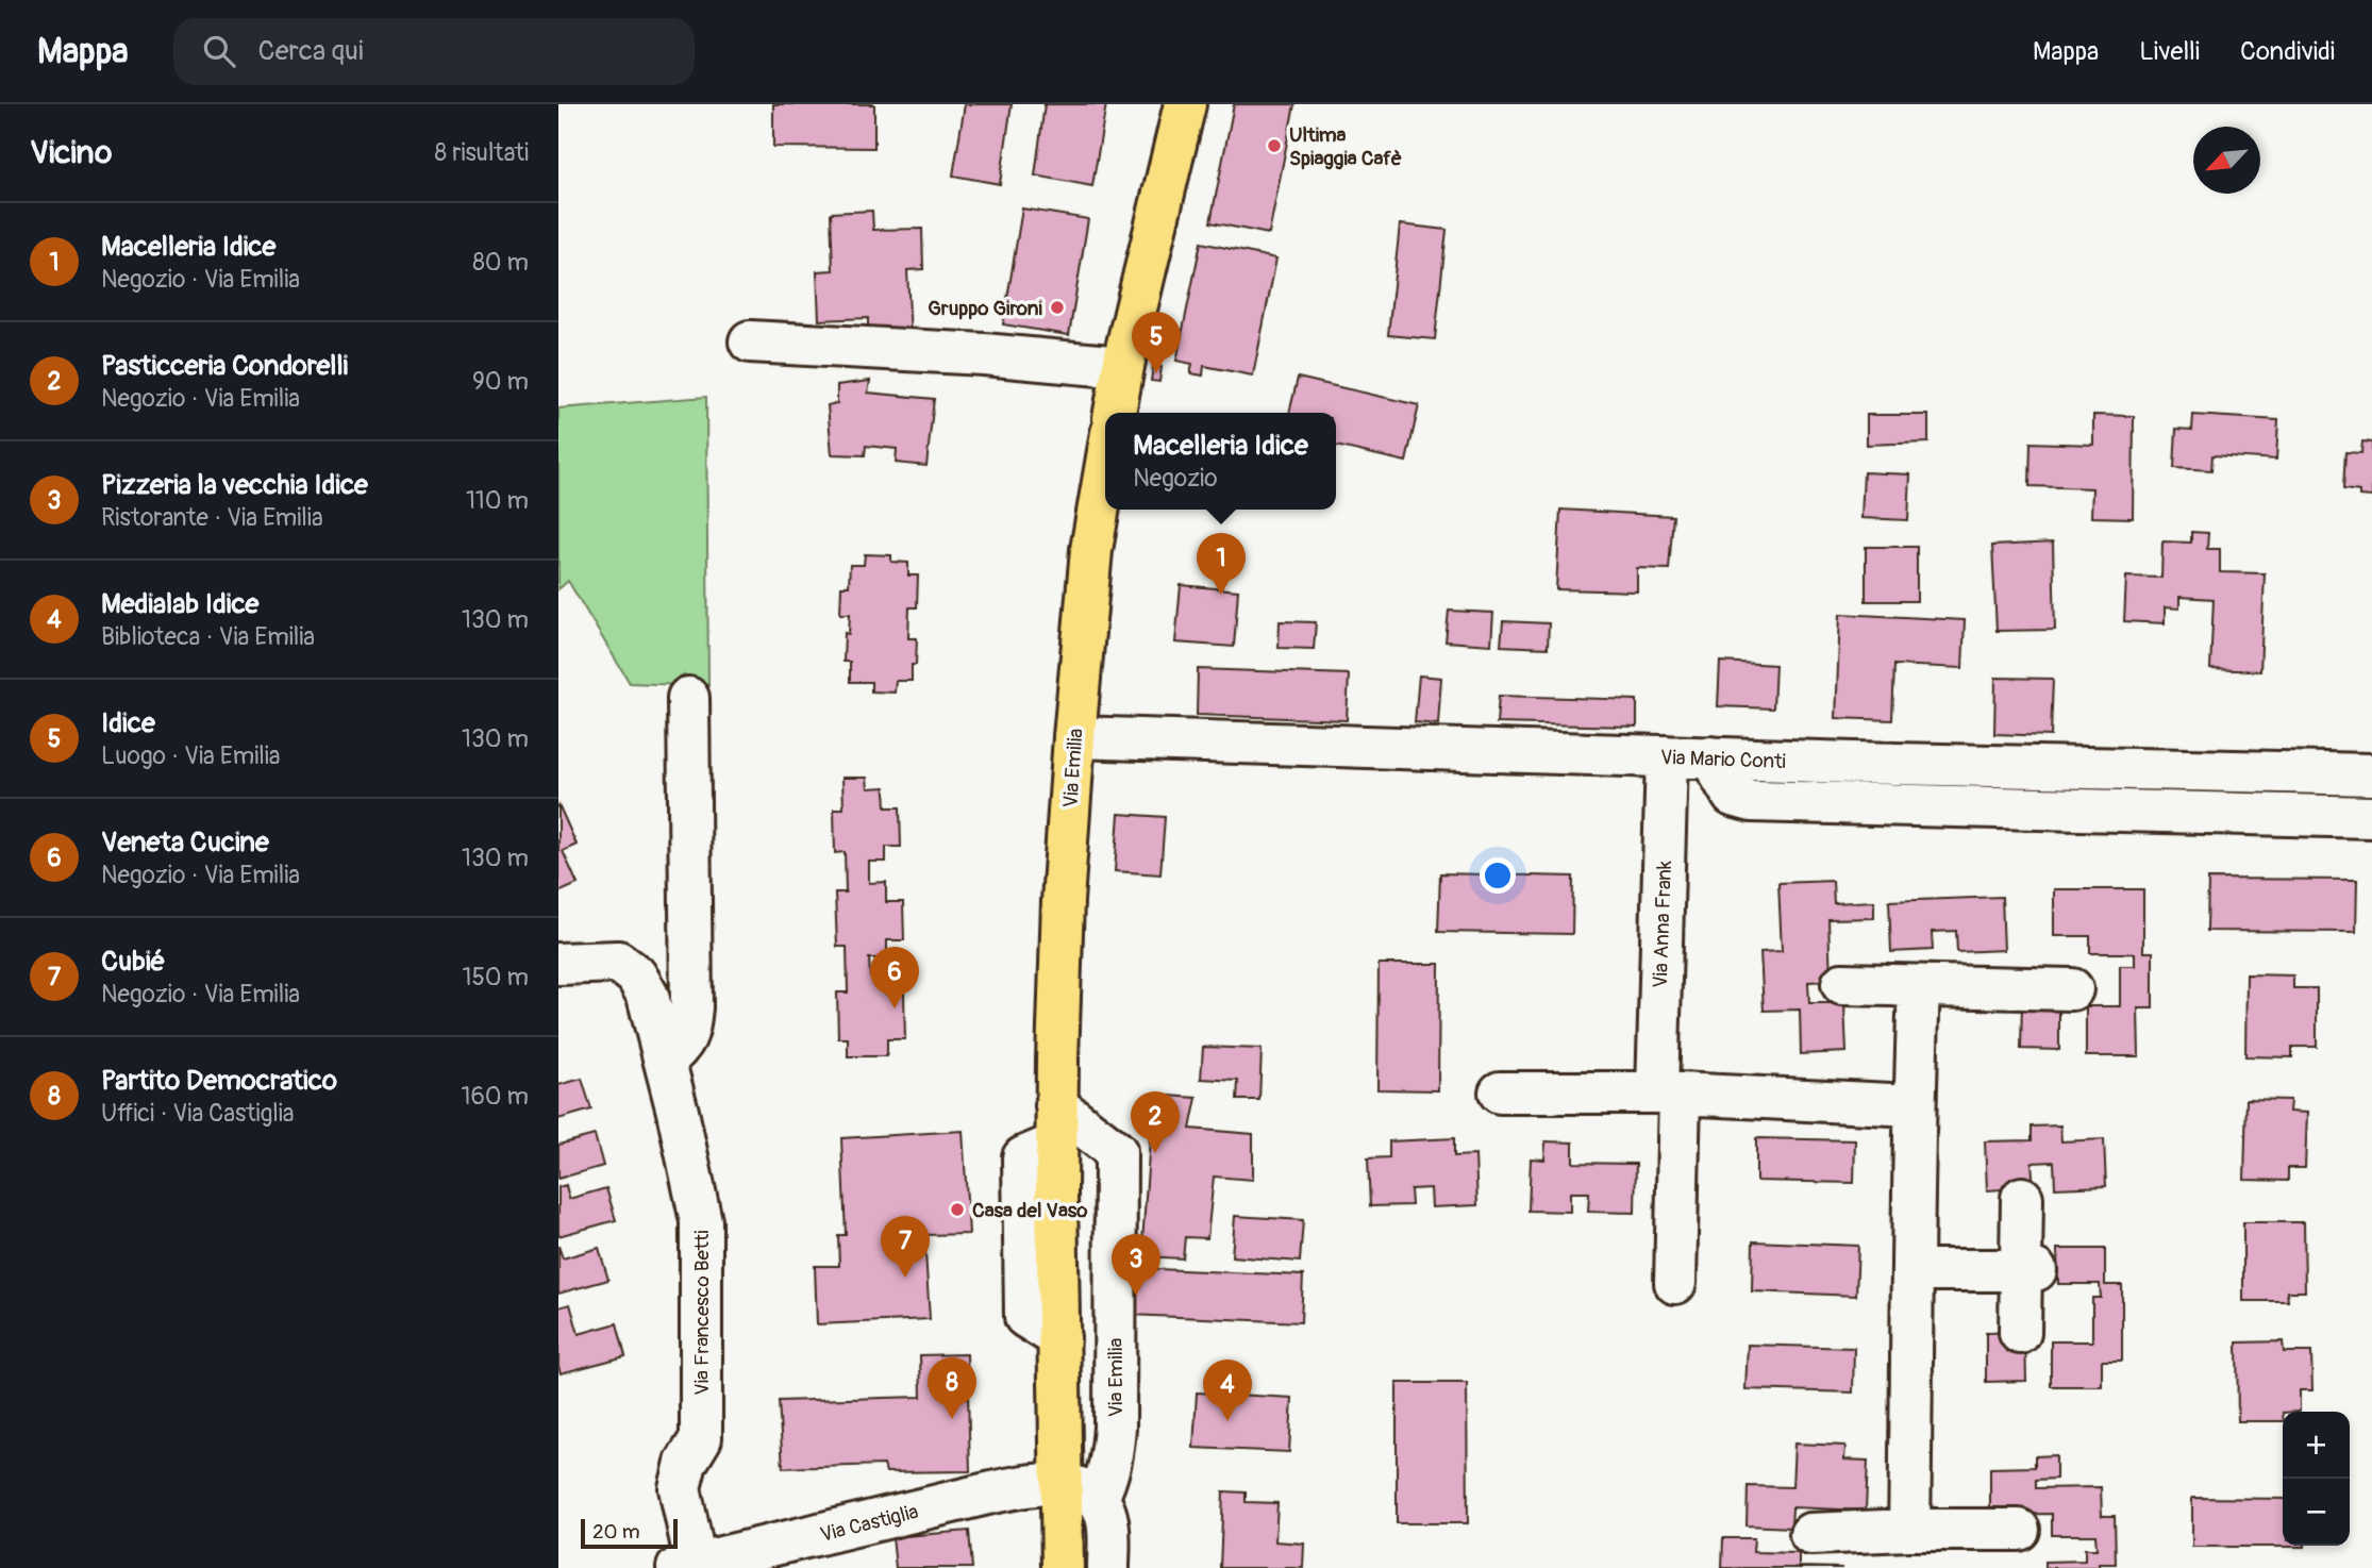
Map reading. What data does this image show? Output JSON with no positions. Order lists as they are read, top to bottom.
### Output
{
  "streets": {
    "main road": ["Via Emilia"],
    "street": [
      "Via Mario Conti",
      "Via Anna Frank",
      "Via Francesco Betti",
      "Via Castiglia"
    ]
  },
  "crossings": [
    ["Via Mario Conti", "Via Emilia"],
    ["Via Mario Conti", "Via Anna Frank"],
    ["Via Emilia", "Via Castiglia"],
    ["Via Francesco Betti", "Via Castiglia"]
  ],
  "places": ["Ultima Spiaggia Cafè", "Gruppo Gironi", "Casa del Vaso"],
  "scale_bar": "20 m",
  "north": "bottom left",
  "page": {
    "header": "Mappa",
    "search": "Cerca qui",
    "nav": ["Mappa", "Livelli", "Condividi"],
    "heading": ["Vicino", "8 risultati"],
    "list": [
      {
        "mark": "1",
        "name": "Macelleria Idice",
        "note": "Negozio · Via Emilia",
        "value": "80 m"
      },
      {
        "mark": "2",
        "name": "Pasticceria Condorelli",
        "note": "Negozio · Via Emilia",
        "value": "90 m"
      },
      {
        "mark": "3",
        "name": "Pizzeria la vecchia Idice",
        "note": "Ristorante · Via Emilia",
        "value": "110 m"
      },
      {
        "mark": "4",
        "name": "Medialab Idice",
        "note": "Biblioteca · Via Emilia",
        "value": "130 m"
      },
      {
        "mark": "5",
        "name": "Idice",
        "note": "Luogo · Via Emilia",
        "value": "130 m"
      },
      {
        "mark": "6",
        "name": "Veneta Cucine",
        "note": "Negozio · Via Emilia",
        "value": "130 m"
      },
      {
        "mark": "7",
        "name": "Cubié",
        "note": "Negozio · Via Emilia",
        "value": "150 m"
      },
      {
        "mark": "8",
        "name": "Partito Democratico",
        "note": "Uffici · Via Castiglia",
        "value": "160 m"
      }
    ],
    "pins": [
      "5",
      "1",
      "6",
      "2",
      "7",
      "3",
      "8",
      "4"
    ],
    "popup": ["Macelleria Idice", "Negozio"],
    "map_buttons": ["+", "−"],
    "scale": "20 m"
  }
}
